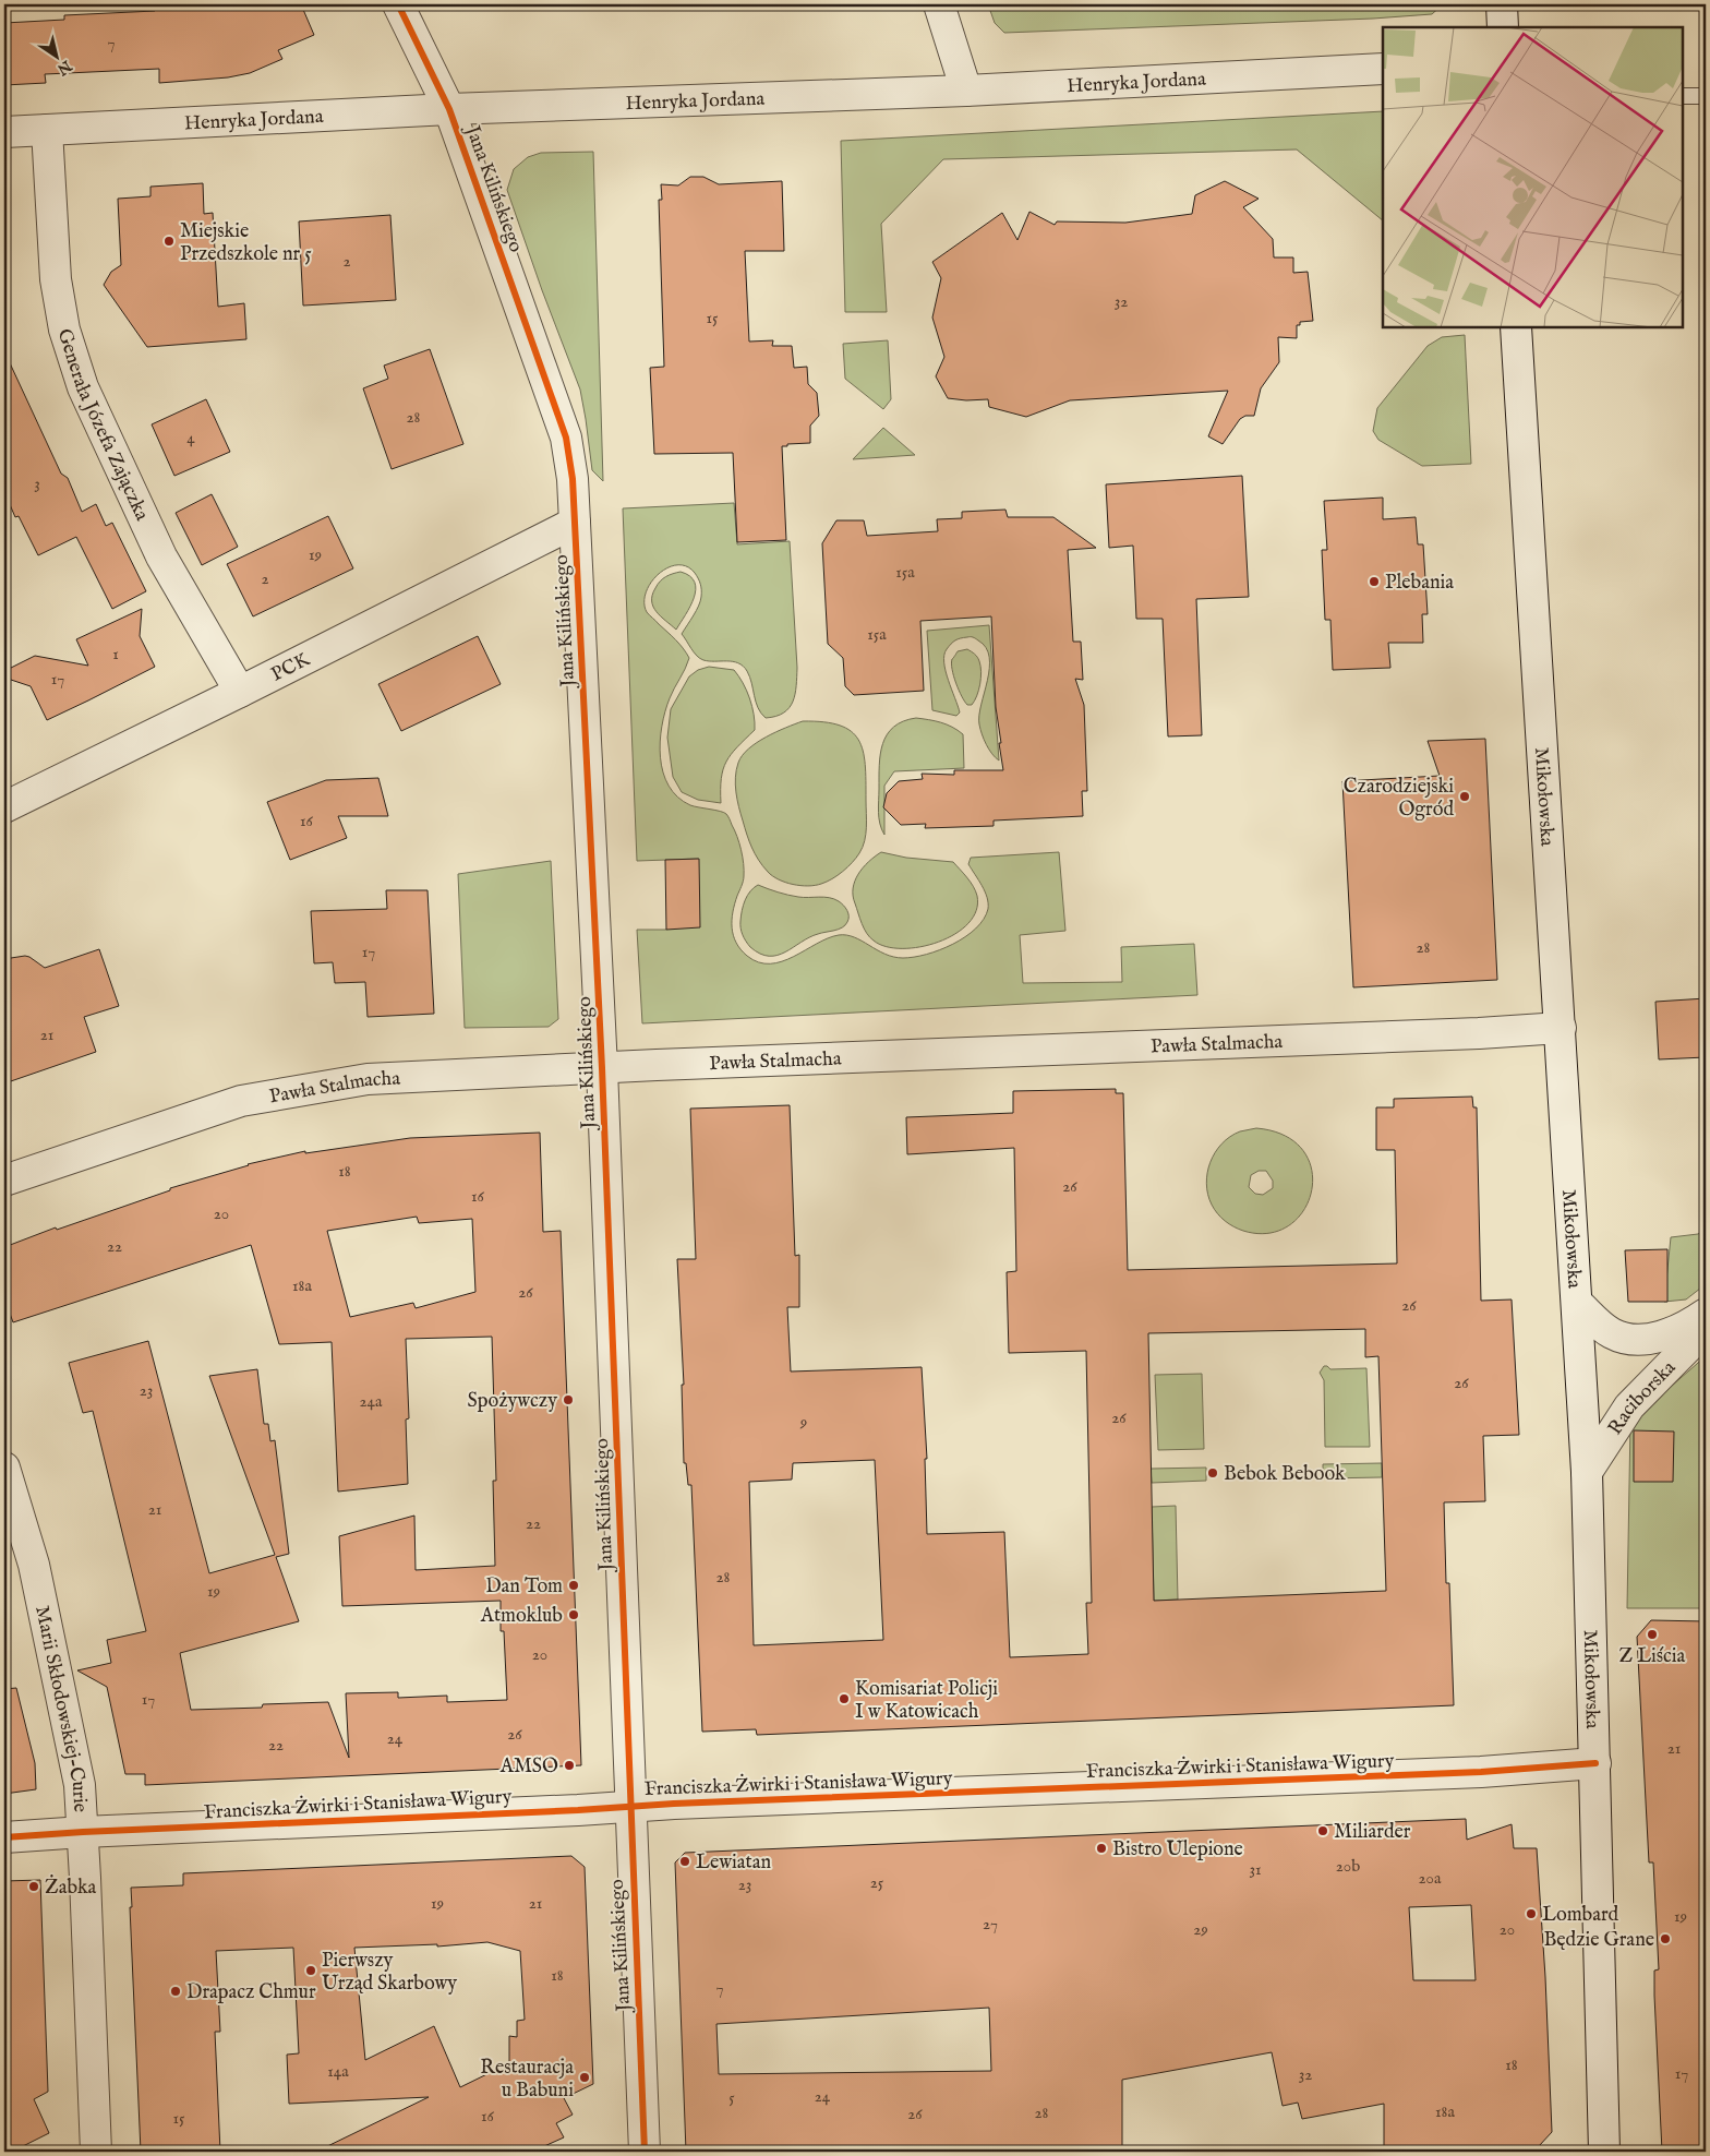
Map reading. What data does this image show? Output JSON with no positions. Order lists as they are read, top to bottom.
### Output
{
  "streets": {
    "street": [
      "Henryka Jordana",
      "Jana Kilińskiego",
      "Generała Józefa Zajączka",
      "PCK",
      "Mikołowska",
      "Pawła Stalmacha",
      "Raciborska",
      "Marii Skłodowskiej-Curie",
      "Franciszka Żwirki i Stanisława Wigury"
    ]
  },
  "crossings": [
    ["Henryka Jordana", "Jana Kilińskiego"],
    ["Henryka Jordana", "Generała Józefa Zajączka"],
    ["Jana Kilińskiego", "PCK"],
    ["Jana Kilińskiego", "Pawła Stalmacha"],
    ["Jana Kilińskiego", "Franciszka Żwirki i Stanisława Wigury"],
    ["Generała Józefa Zajączka", "PCK"],
    ["Mikołowska", "Pawła Stalmacha"],
    ["Mikołowska", "Raciborska"],
    ["Mikołowska", "Franciszka Żwirki i Stanisława Wigury"],
    ["Marii Skłodowskiej-Curie", "Franciszka Żwirki i Stanisława Wigury"]
  ],
  "places": [
    "Miejskie Przedszkole nr 5",
    "Plebania",
    "Czarodziejski Ogród",
    "Spożywczy",
    "Bebok Bebook",
    "Dan Tom",
    "Atmoklub",
    "Z Liścia",
    "Komisariat Policji I w Katowicach",
    "AMSO",
    "Miliarder",
    "Bistro Ulepione",
    "Lewiatan",
    "Żabka",
    "Lombard",
    "Będzie Grane",
    "Pierwszy Urząd Skarbowy",
    "Drapacz Chmur",
    "Restauracja u Babuni"
  ],
  "house_numbers": [
    "7",
    "2",
    "32",
    "15",
    "28",
    "4",
    "3",
    "19",
    "15a",
    "2",
    "15a",
    "1",
    "17",
    "16",
    "28",
    "17",
    "21",
    "18",
    "26",
    "16",
    "20",
    "22",
    "18a",
    "26",
    "26",
    "26",
    "23",
    "24a",
    "26",
    "9",
    "21",
    "22",
    "28",
    "19",
    "20",
    "17",
    "26",
    "24",
    "22",
    "21",
    "20b",
    "31",
    "20a",
    "25",
    "23",
    "19",
    "21",
    "19",
    "27",
    "29",
    "20",
    "18",
    "7",
    "18",
    "14a",
    "17",
    "32",
    "24",
    "5",
    "18a",
    "28",
    "26",
    "16",
    "15"
  ],
  "north": "bottom right"
}
